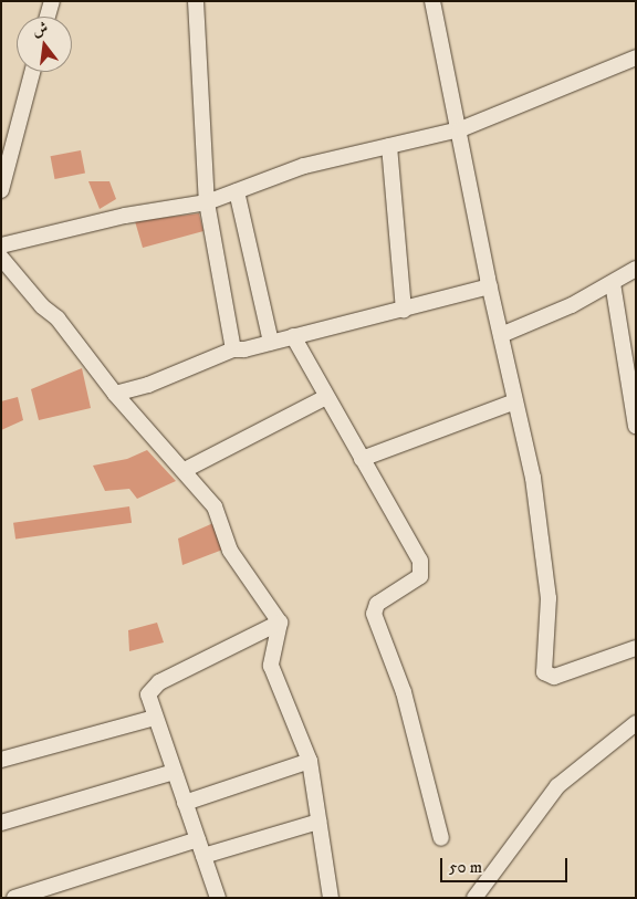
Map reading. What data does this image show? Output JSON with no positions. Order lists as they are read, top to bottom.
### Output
{
  "scale_bar": "50 m",
  "north": "top"
}
